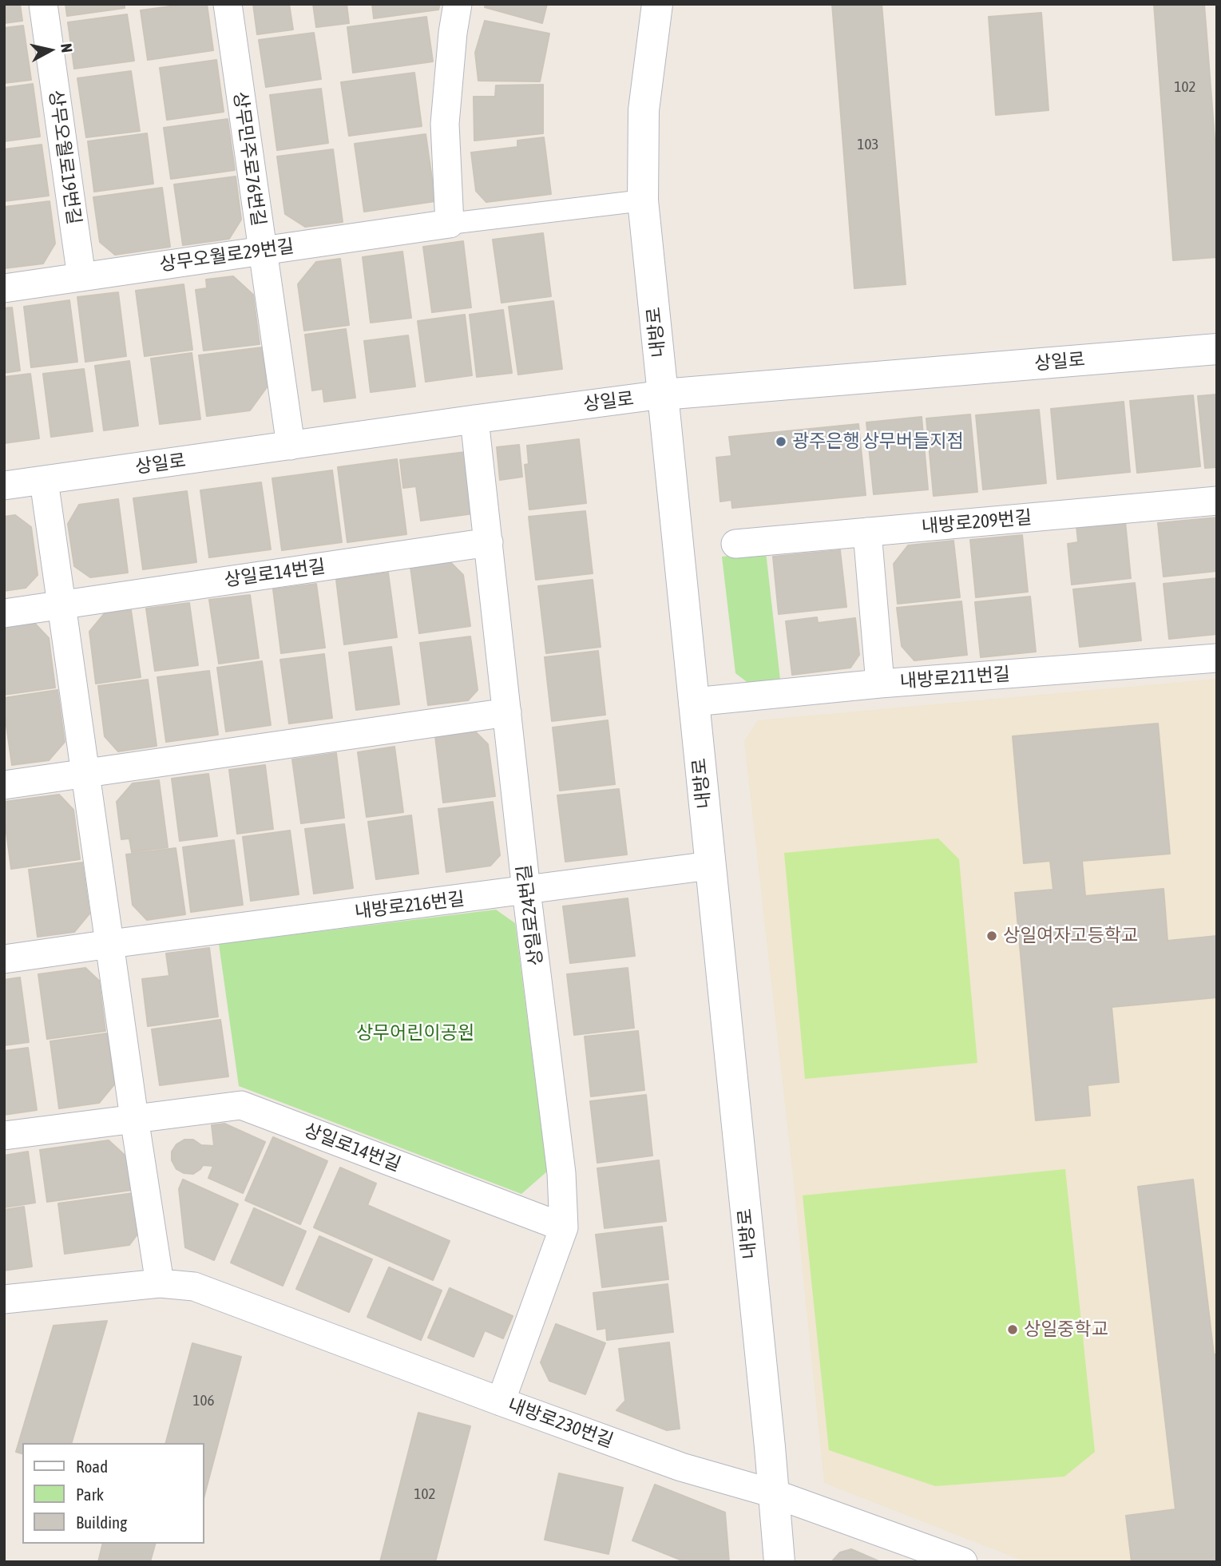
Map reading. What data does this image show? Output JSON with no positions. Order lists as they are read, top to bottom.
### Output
{
  "streets": {
    "street": [
      "상무오월로19번길",
      "상무민주로76번길",
      "상무오월로29번길",
      "내방로",
      "상일로",
      "내방로209번길",
      "상일로14번길",
      "내방로211번길",
      "내방로216번길",
      "상일로24번길",
      "내방로230번길"
    ]
  },
  "crossings": [
    ["상무오월로19번길", "상무오월로29번길"],
    ["상무민주로76번길", "상무오월로29번길"],
    ["상무민주로76번길", "상일로"],
    ["내방로", "상일로"],
    ["내방로", "내방로211번길"],
    ["내방로", "내방로216번길"],
    ["내방로", "내방로230번길"],
    ["상일로", "상일로24번길"],
    ["상일로14번길", "상일로24번길"],
    ["내방로216번길", "상일로24번길"],
    ["상일로24번길", "내방로230번길"]
  ],
  "parks": ["상무어린이공원"],
  "places": ["광주은행 상무버들지점", "상일여자고등학교", "상일중학교"],
  "house_numbers": [
    "102",
    "103",
    "106",
    "102"
  ],
  "legend": ["Road", "Park", "Building"],
  "north": "right"
}
